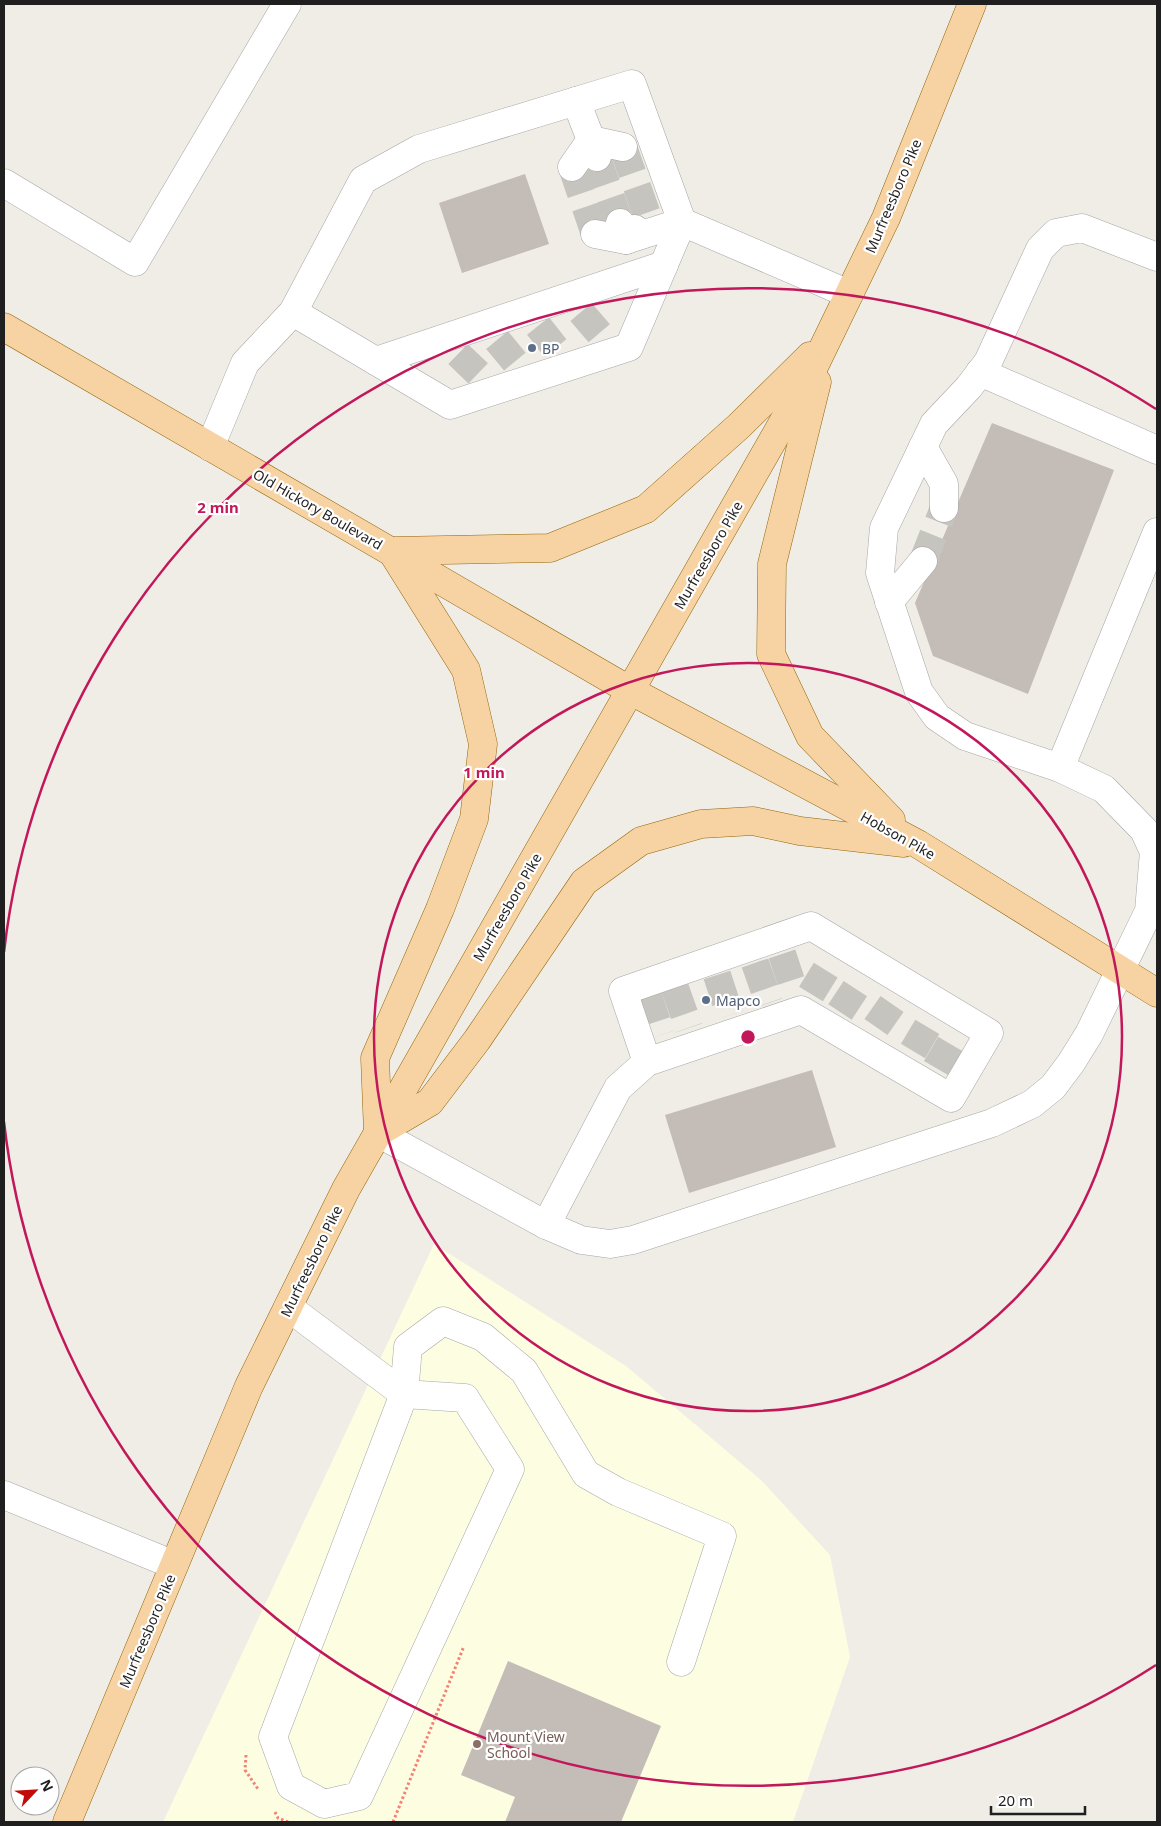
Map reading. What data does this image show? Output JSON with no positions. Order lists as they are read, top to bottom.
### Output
{
  "streets": {
    "main road": ["Murfreesboro Pike", "Old Hickory Boulevard", "Hobson Pike"]
  },
  "crossings": [
    ["Murfreesboro Pike", "Old Hickory Boulevard"],
    ["Murfreesboro Pike", "Hobson Pike"],
    ["Old Hickory Boulevard", "Hobson Pike"]
  ],
  "places": ["BP", "Mapco", "Mount View School"],
  "scale_bar": "20 m",
  "north": "top right",
  "rings": ["2 min", "1 min"]
}
